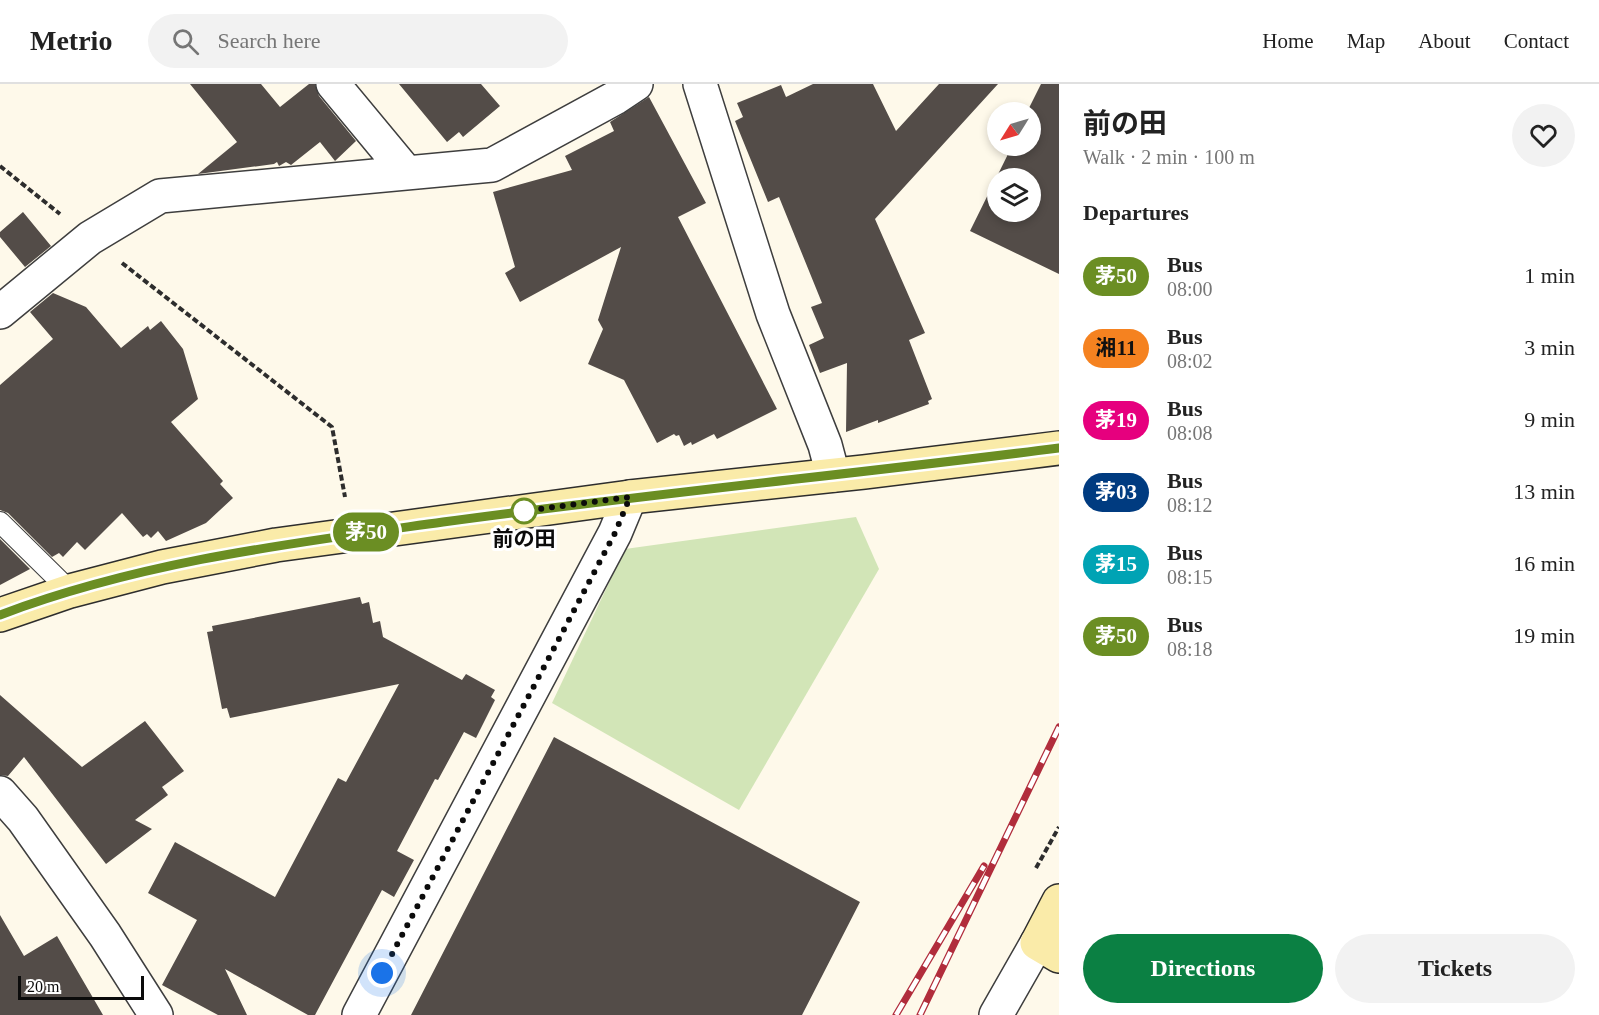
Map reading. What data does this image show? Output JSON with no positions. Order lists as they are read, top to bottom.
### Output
{
  "places": ["前の田"],
  "lines": ["bus line 茅50"],
  "scale_bar": "20 m",
  "north": "bottom left",
  "page": {
    "header": "Metrio",
    "search": "Search here",
    "nav": [
      "Home",
      "Map",
      "About",
      "Contact"
    ],
    "on_map": "茅50",
    "heading": [
      ["前の田", "Walk · 2 min · 100 m"],
      "Departures"
    ],
    "list": [
      {
        "mark": "茅50",
        "name": "Bus",
        "note": "08:00",
        "value": "1 min"
      },
      {
        "mark": "湘11",
        "name": "Bus",
        "note": "08:02",
        "value": "3 min"
      },
      {
        "mark": "茅19",
        "name": "Bus",
        "note": "08:08",
        "value": "9 min"
      },
      {
        "mark": "茅03",
        "name": "Bus",
        "note": "08:12",
        "value": "13 min"
      },
      {
        "mark": "茅15",
        "name": "Bus",
        "note": "08:15",
        "value": "16 min"
      },
      {
        "mark": "茅50",
        "name": "Bus",
        "note": "08:18",
        "value": "19 min"
      }
    ],
    "buttons": ["Directions", "Tickets"],
    "scale": "20 m"
  }
}
